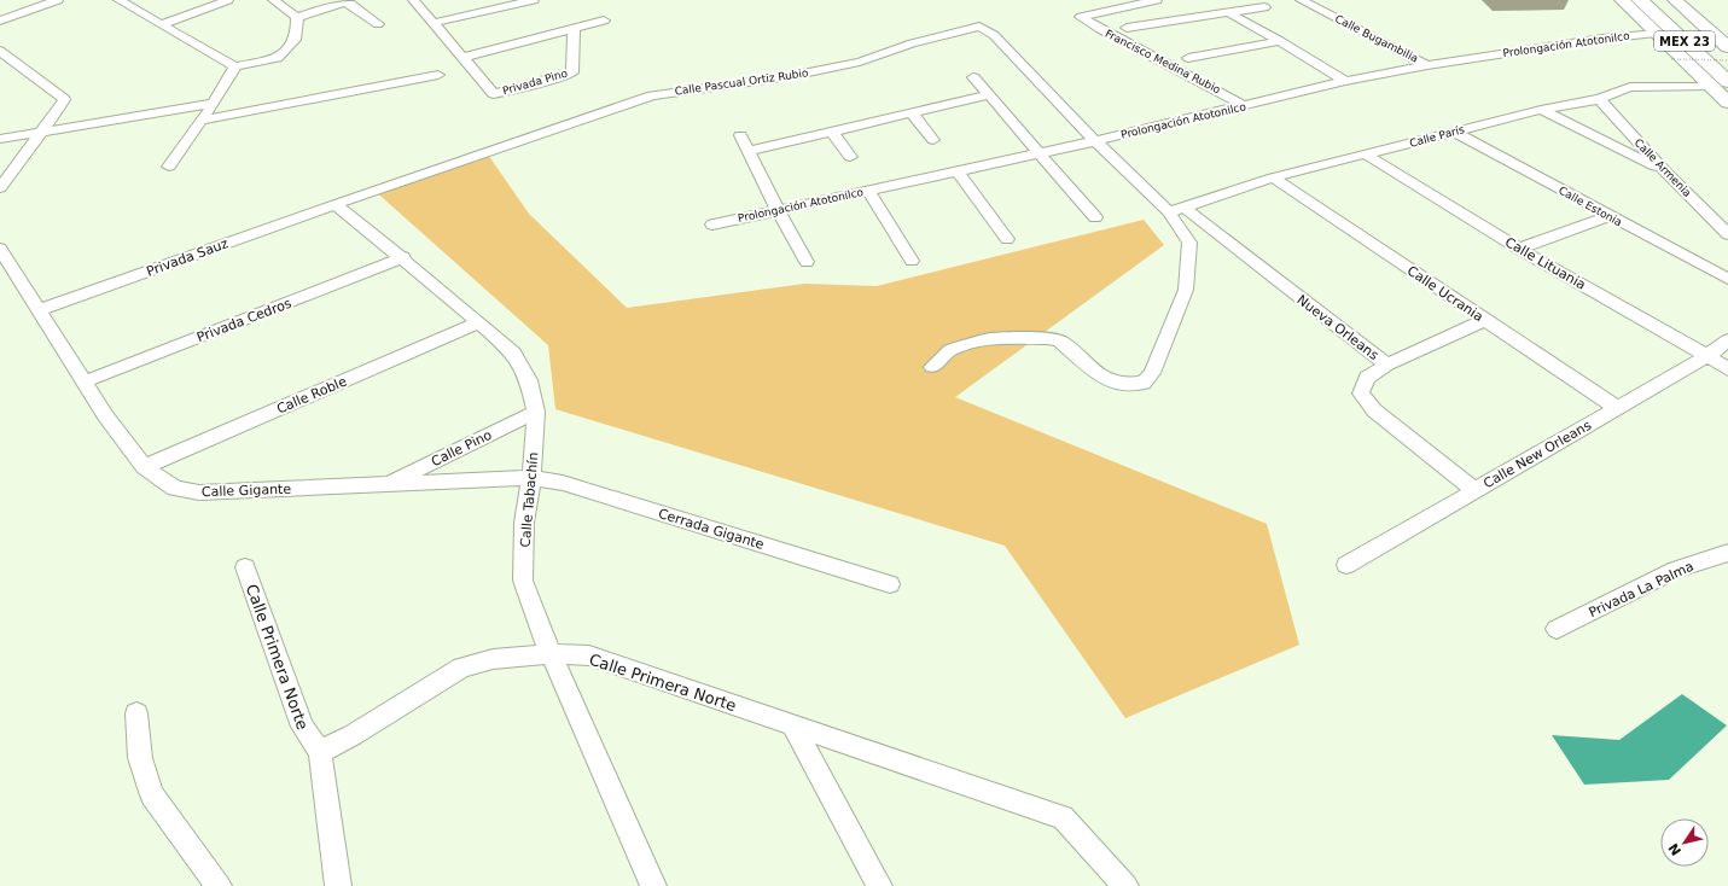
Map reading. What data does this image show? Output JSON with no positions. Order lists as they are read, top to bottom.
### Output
{
  "streets": {
    "main road": ["MEX 23"],
    "street": [
      "Calle Bugambilia",
      "Prolongación Atotonilco",
      "Francisco Medina Rubio",
      "Privada Pino",
      "Calle Pascual Ortiz Rubio",
      "Calle París",
      "Calle Armenia",
      "Calle Estonia",
      "Privada Sauz",
      "Calle Lituania",
      "Calle Ucrania",
      "Privada Cedros",
      "Nueva Orleans",
      "Calle Roble",
      "Calle Pino",
      "Calle New Orleans",
      "Calle Gigante",
      "Calle Tabachín",
      "Cerrada Gigante",
      "Privada La Palma",
      "Calle Primera Norte"
    ]
  },
  "crossings": [
    ["Calle Bugambilia", "Prolongación Atotonilco"],
    ["Prolongación Atotonilco", "Francisco Medina Rubio"],
    ["Prolongación Atotonilco", "Calle Pascual Ortiz Rubio"],
    ["Calle Pascual Ortiz Rubio", "Calle París"],
    ["Calle Pascual Ortiz Rubio", "Privada Sauz"],
    ["Calle Pascual Ortiz Rubio", "Nueva Orleans"],
    ["Calle Pascual Ortiz Rubio", "Calle Tabachín"],
    ["Calle París", "Calle Armenia"],
    ["Calle París", "Calle Estonia"],
    ["Calle París", "Calle Lituania"],
    ["Calle París", "Calle Ucrania"],
    ["Calle París", "Nueva Orleans"],
    ["Privada Sauz", "Calle Gigante"],
    ["Privada Sauz", "Calle Tabachín"],
    ["Calle Lituania", "Calle New Orleans"],
    ["Calle Ucrania", "Calle New Orleans"],
    ["Privada Cedros", "Calle Gigante"],
    ["Privada Cedros", "Calle Tabachín"],
    ["Nueva Orleans", "Calle New Orleans"],
    ["Calle Roble", "Calle Gigante"],
    ["Calle Roble", "Calle Tabachín"],
    ["Calle Pino", "Calle Gigante"],
    ["Calle Pino", "Calle Tabachín"],
    ["Calle Gigante", "Calle Tabachín"],
    ["Calle Gigante", "Cerrada Gigante"],
    ["Calle Tabachín", "Cerrada Gigante"],
    ["Calle Tabachín", "Calle Primera Norte"]
  ],
  "north": "bottom left"
}
